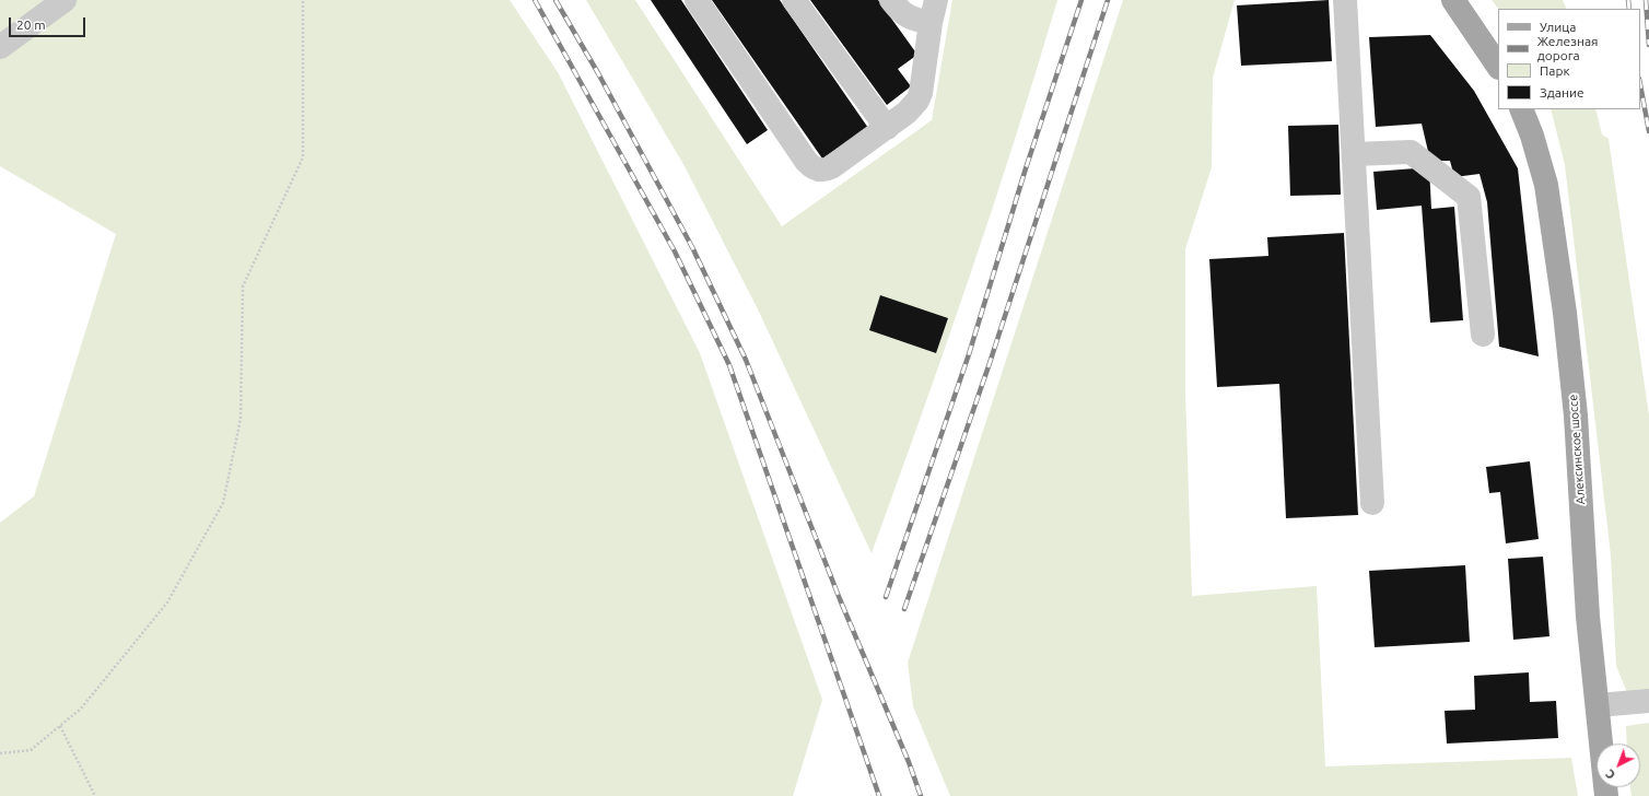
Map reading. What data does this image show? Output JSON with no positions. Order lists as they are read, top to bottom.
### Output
{
  "streets": {
    "main road": ["Алексинское шоссе"]
  },
  "legend": [
    "Улица",
    "Железная дорога",
    "Парк",
    "Здание"
  ],
  "scale_bar": "20 m",
  "north": "bottom left"
}
